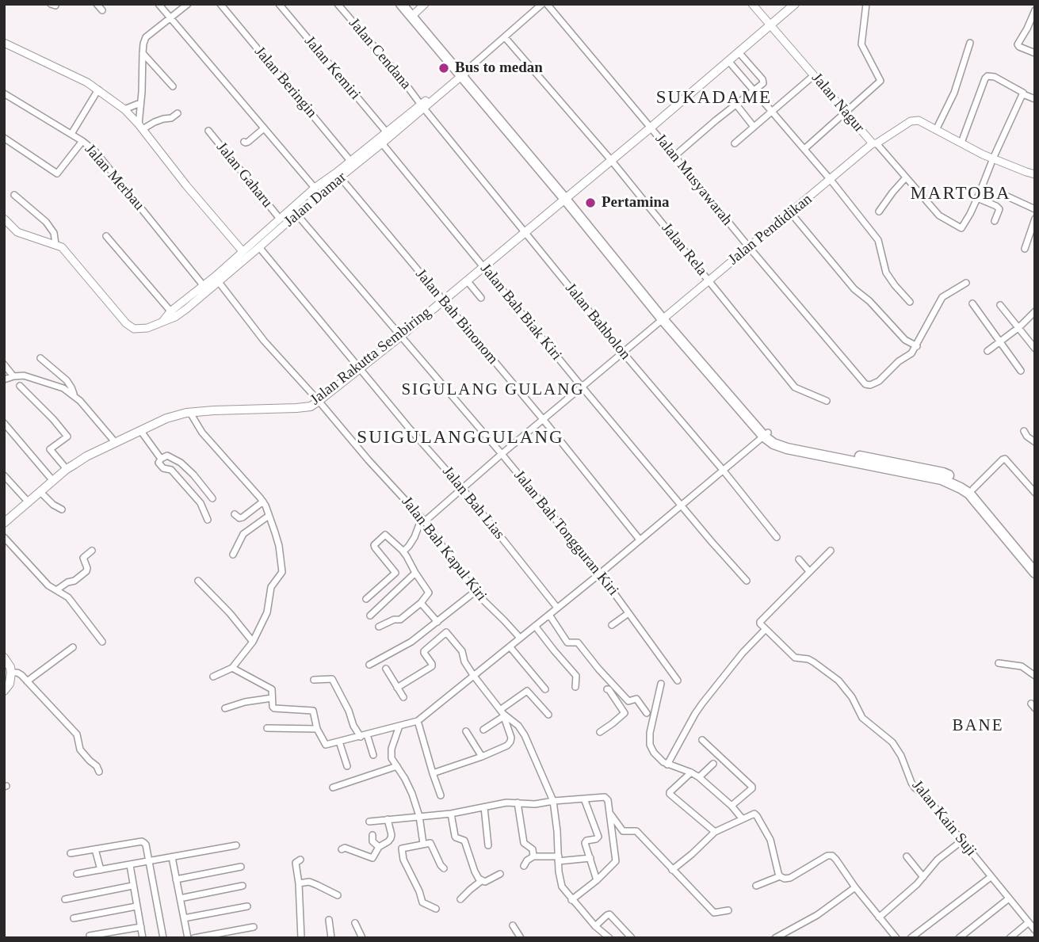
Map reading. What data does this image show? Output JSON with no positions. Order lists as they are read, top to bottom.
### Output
{
  "streets": {
    "main road": ["Jalan Rakutta Sembiring"],
    "street": [
      "Jalan Cendana",
      "Jalan Kemiri",
      "Jalan Beringin",
      "Jalan Nagur",
      "Jalan Gaharu",
      "Jalan Merbau",
      "Jalan Musyawarah",
      "Jalan Damar",
      "Jalan Pendidikan",
      "Jalan Rela",
      "Jalan Bah Biak Kiri",
      "Jalan Bah Binonom",
      "Jalan Bahbolon",
      "Jalan Bah Lias",
      "Jalan Bah Tongguran Kiri",
      "Jalan Bah Kapul Kiri",
      "Jalan Kain Suji"
    ]
  },
  "crossings": [
    ["Jalan Cendana", "Jalan Damar"],
    ["Jalan Cendana", "Jalan Bahbolon"],
    ["Jalan Kemiri", "Jalan Damar"],
    ["Jalan Beringin", "Jalan Damar"],
    ["Jalan Nagur", "Jalan Pendidikan"],
    ["Jalan Nagur", "Jalan Rakutta Sembiring"],
    ["Jalan Gaharu", "Jalan Damar"],
    ["Jalan Merbau", "Jalan Damar"],
    ["Jalan Musyawarah", "Jalan Pendidikan"],
    ["Jalan Musyawarah", "Jalan Rakutta Sembiring"],
    ["Jalan Damar", "Jalan Bah Biak Kiri"],
    ["Jalan Damar", "Jalan Bah Binonom"],
    ["Jalan Damar", "Jalan Bahbolon"],
    ["Jalan Damar", "Jalan Bah Lias"],
    ["Jalan Damar", "Jalan Bah Tongguran Kiri"],
    ["Jalan Damar", "Jalan Bah Kapul Kiri"],
    ["Jalan Pendidikan", "Jalan Rela"],
    ["Jalan Pendidikan", "Jalan Bah Biak Kiri"],
    ["Jalan Pendidikan", "Jalan Bah Binonom"],
    ["Jalan Pendidikan", "Jalan Bahbolon"],
    ["Jalan Pendidikan", "Jalan Bah Lias"],
    ["Jalan Pendidikan", "Jalan Bah Tongguran Kiri"],
    ["Jalan Pendidikan", "Jalan Bah Kapul Kiri"],
    ["Jalan Rela", "Jalan Rakutta Sembiring"],
    ["Jalan Bah Biak Kiri", "Jalan Rakutta Sembiring"],
    ["Jalan Bah Binonom", "Jalan Rakutta Sembiring"],
    ["Jalan Bahbolon", "Jalan Rakutta Sembiring"],
    ["Jalan Rakutta Sembiring", "Jalan Bah Lias"],
    ["Jalan Rakutta Sembiring", "Jalan Bah Tongguran Kiri"],
    ["Jalan Rakutta Sembiring", "Jalan Bah Kapul Kiri"]
  ],
  "districts": [
    "SUKADAME",
    "MARTOBA",
    "SIGULANG GULANG",
    "SUIGULANGGULANG",
    "BANE"
  ],
  "places": ["Bus to medan", "Pertamina"]
}
